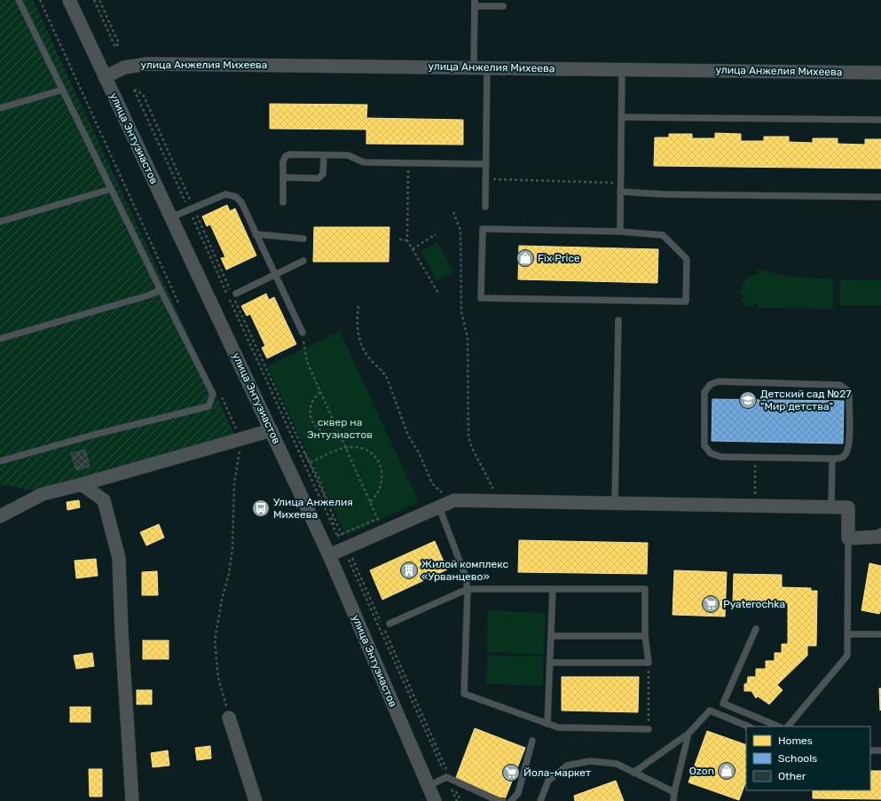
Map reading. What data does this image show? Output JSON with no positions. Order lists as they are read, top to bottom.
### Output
{
  "streets": {
    "street": ["улица Анжелия Михеева", "улица Энтузиастов"]
  },
  "crossings": [
    ["улица Анжелия Михеева", "улица Энтузиастов"]
  ],
  "parks": ["сквер на Энтузиастов"],
  "places": {
    "shop": ["Fix Price", "Ozon"],
    "school or university": ["Детский сад №27 \"Мир детства\""],
    "bus stop": ["Улица Анжелия Михеева"],
    "building": ["Жилой комплекс «Урванцево»"],
    "supermarket": ["Pyaterochka", "Йола-маркет"]
  },
  "legend": ["Homes", "Schools", "Other"]
}
